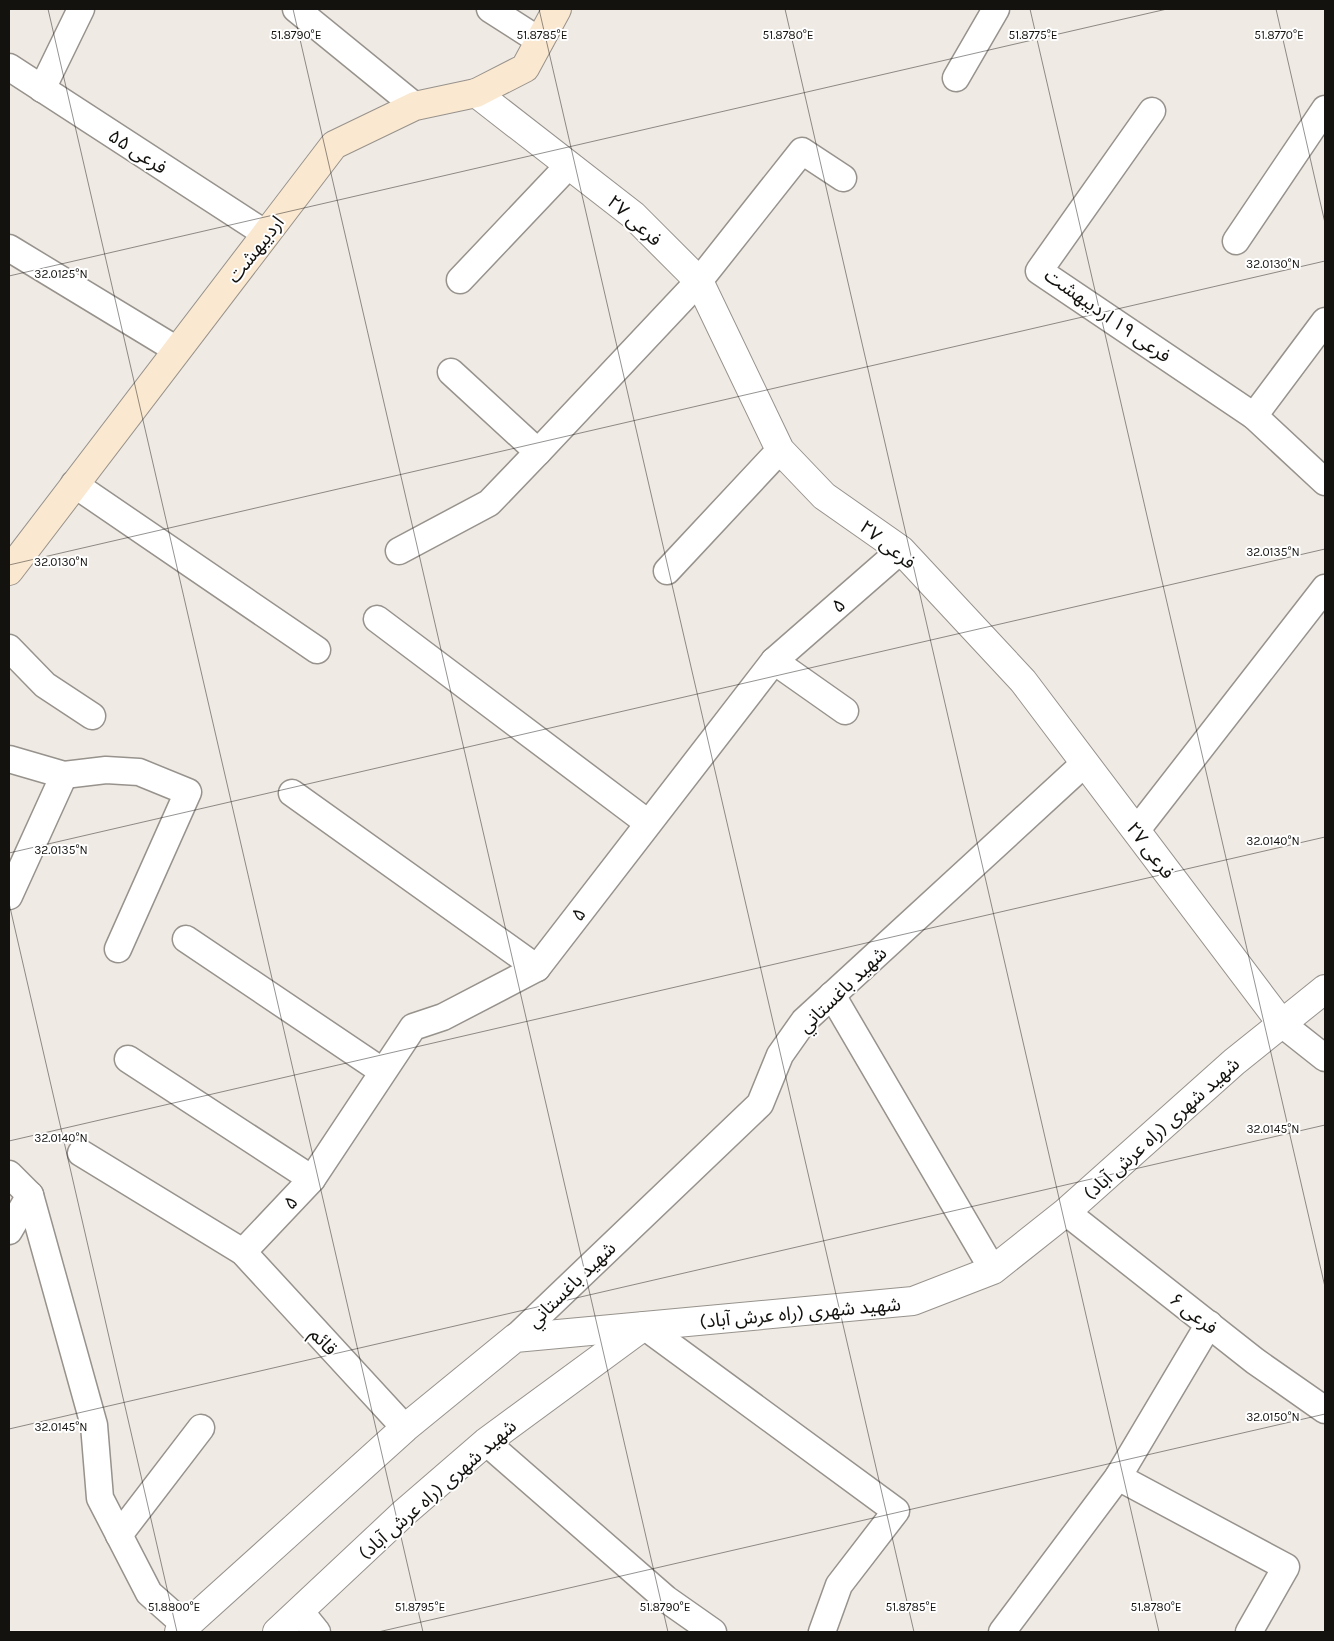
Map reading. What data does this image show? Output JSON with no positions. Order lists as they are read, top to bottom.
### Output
{
  "streets": {
    "main road": ["اردیبهشت"],
    "street": [
      "فرعی ۵۵",
      "فرعی ۲۷",
      "فرعی ۱۹ اردیبهشت",
      "۵",
      "شهيد باغستاني",
      "شهید شهری (راه عرش آباد)",
      "فرعی ۶",
      "قائم"
    ]
  },
  "crossings": [
    ["فرعی ۵۵", "اردیبهشت"],
    ["فرعی ۲۷", "اردیبهشت"],
    ["فرعی ۲۷", "۵"],
    ["فرعی ۲۷", "شهيد باغستاني"],
    ["فرعی ۲۷", "شهید شهری (راه عرش آباد)"],
    ["۵", "قائم"],
    ["شهید شهری (راه عرش آباد)", "فرعی ۶"]
  ],
  "coordinates": [
    "51.8790°E",
    "51.8785°E",
    "51.8780°E",
    "51.8775°E",
    "51.8770°E",
    "32.0130°N",
    "32.0125°N",
    "32.0135°N",
    "32.0140°N",
    "32.0145°N",
    "32.0150°N",
    "51.8800°E",
    "51.8795°E"
  ]
}
